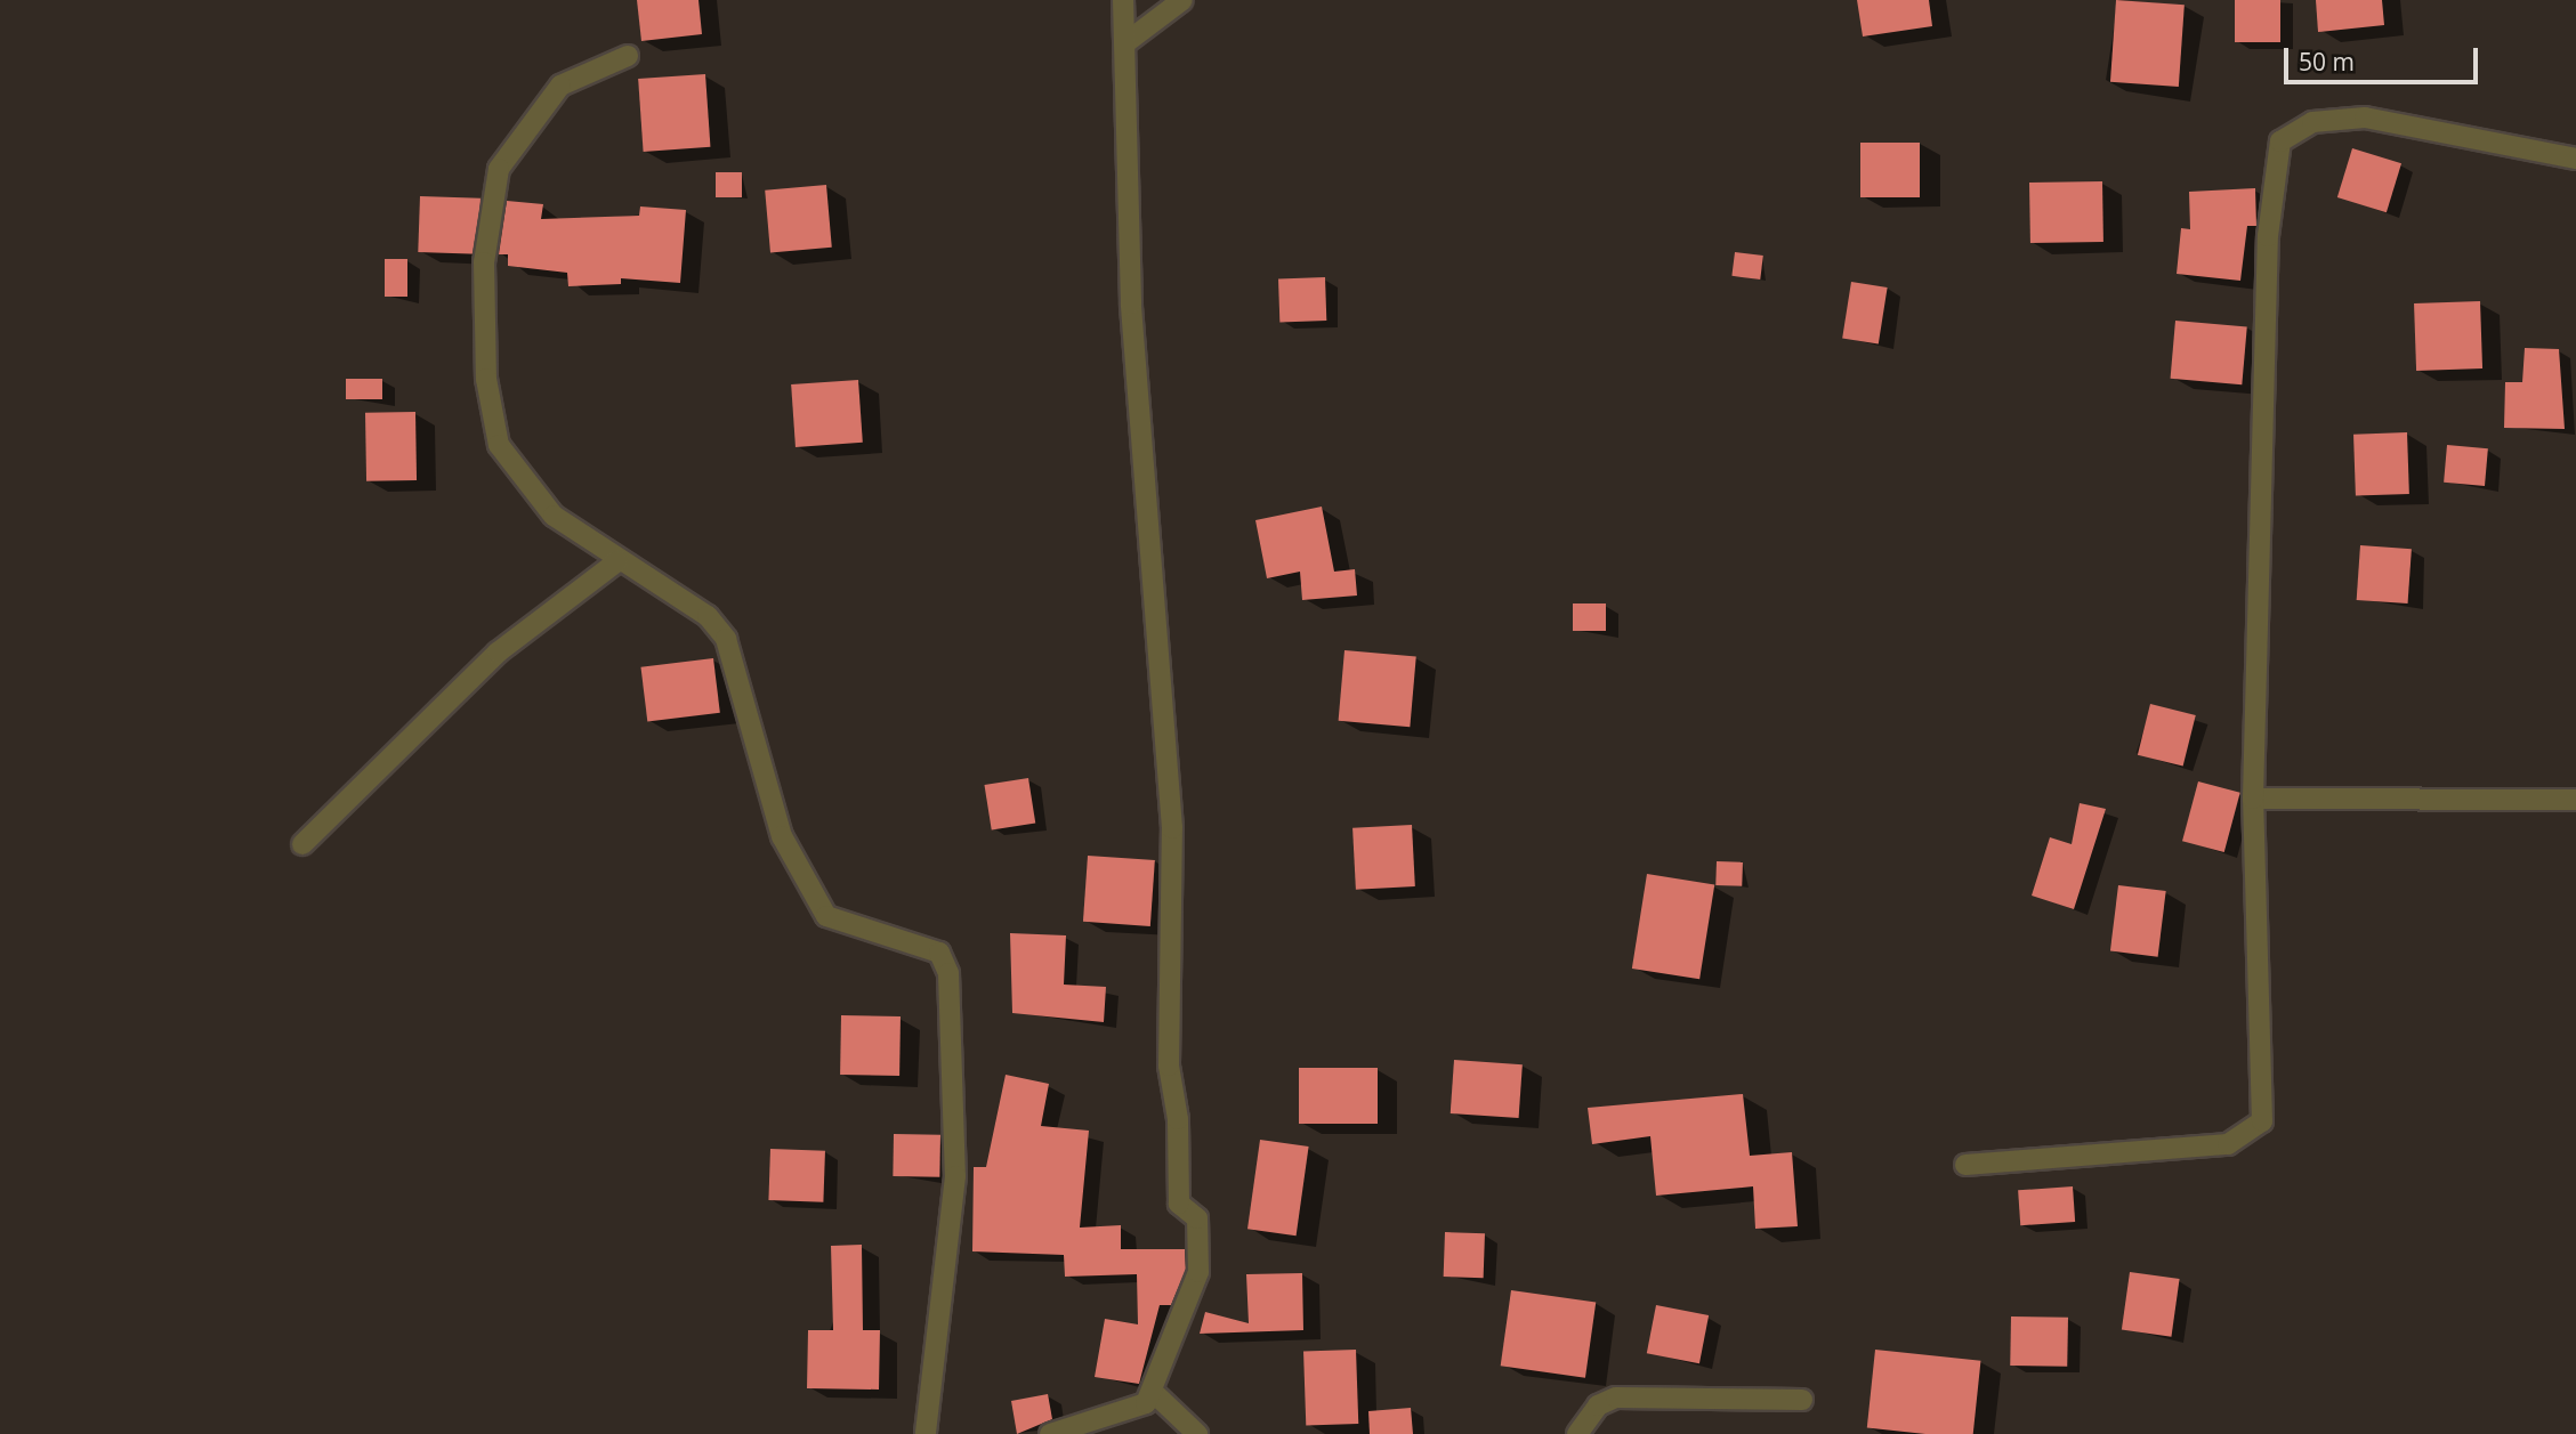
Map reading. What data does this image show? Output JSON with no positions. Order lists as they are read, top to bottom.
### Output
{
  "scale_bar": "50 m"
}
